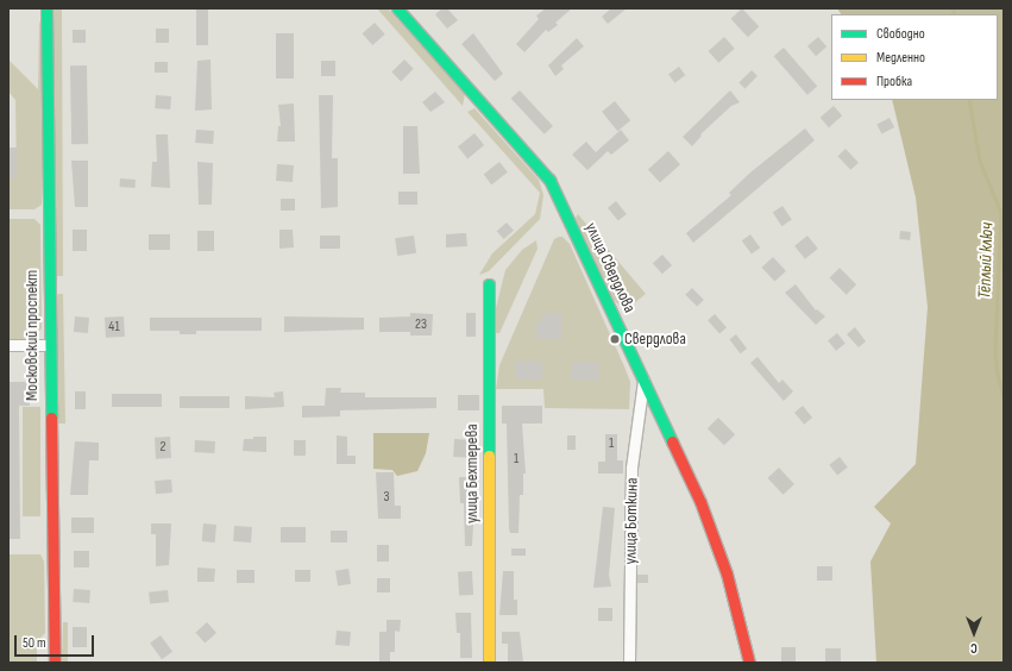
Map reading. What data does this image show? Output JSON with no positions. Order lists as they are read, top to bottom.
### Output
{
  "streets": {
    "street": [
      "улица Свердлова",
      "Московский проспект",
      "улица Бехтерева",
      "улица Боткина"
    ]
  },
  "crossings": [
    ["улица Свердлова", "улица Боткина"]
  ],
  "water": ["Тёплый ключ"],
  "places": ["Свердлова"],
  "house_numbers": [
    "23",
    "41",
    "1",
    "2",
    "1",
    "3"
  ],
  "legend": ["Свободно", "Медленно", "Пробка"],
  "scale_bar": "50 m",
  "north": "bottom"
}
